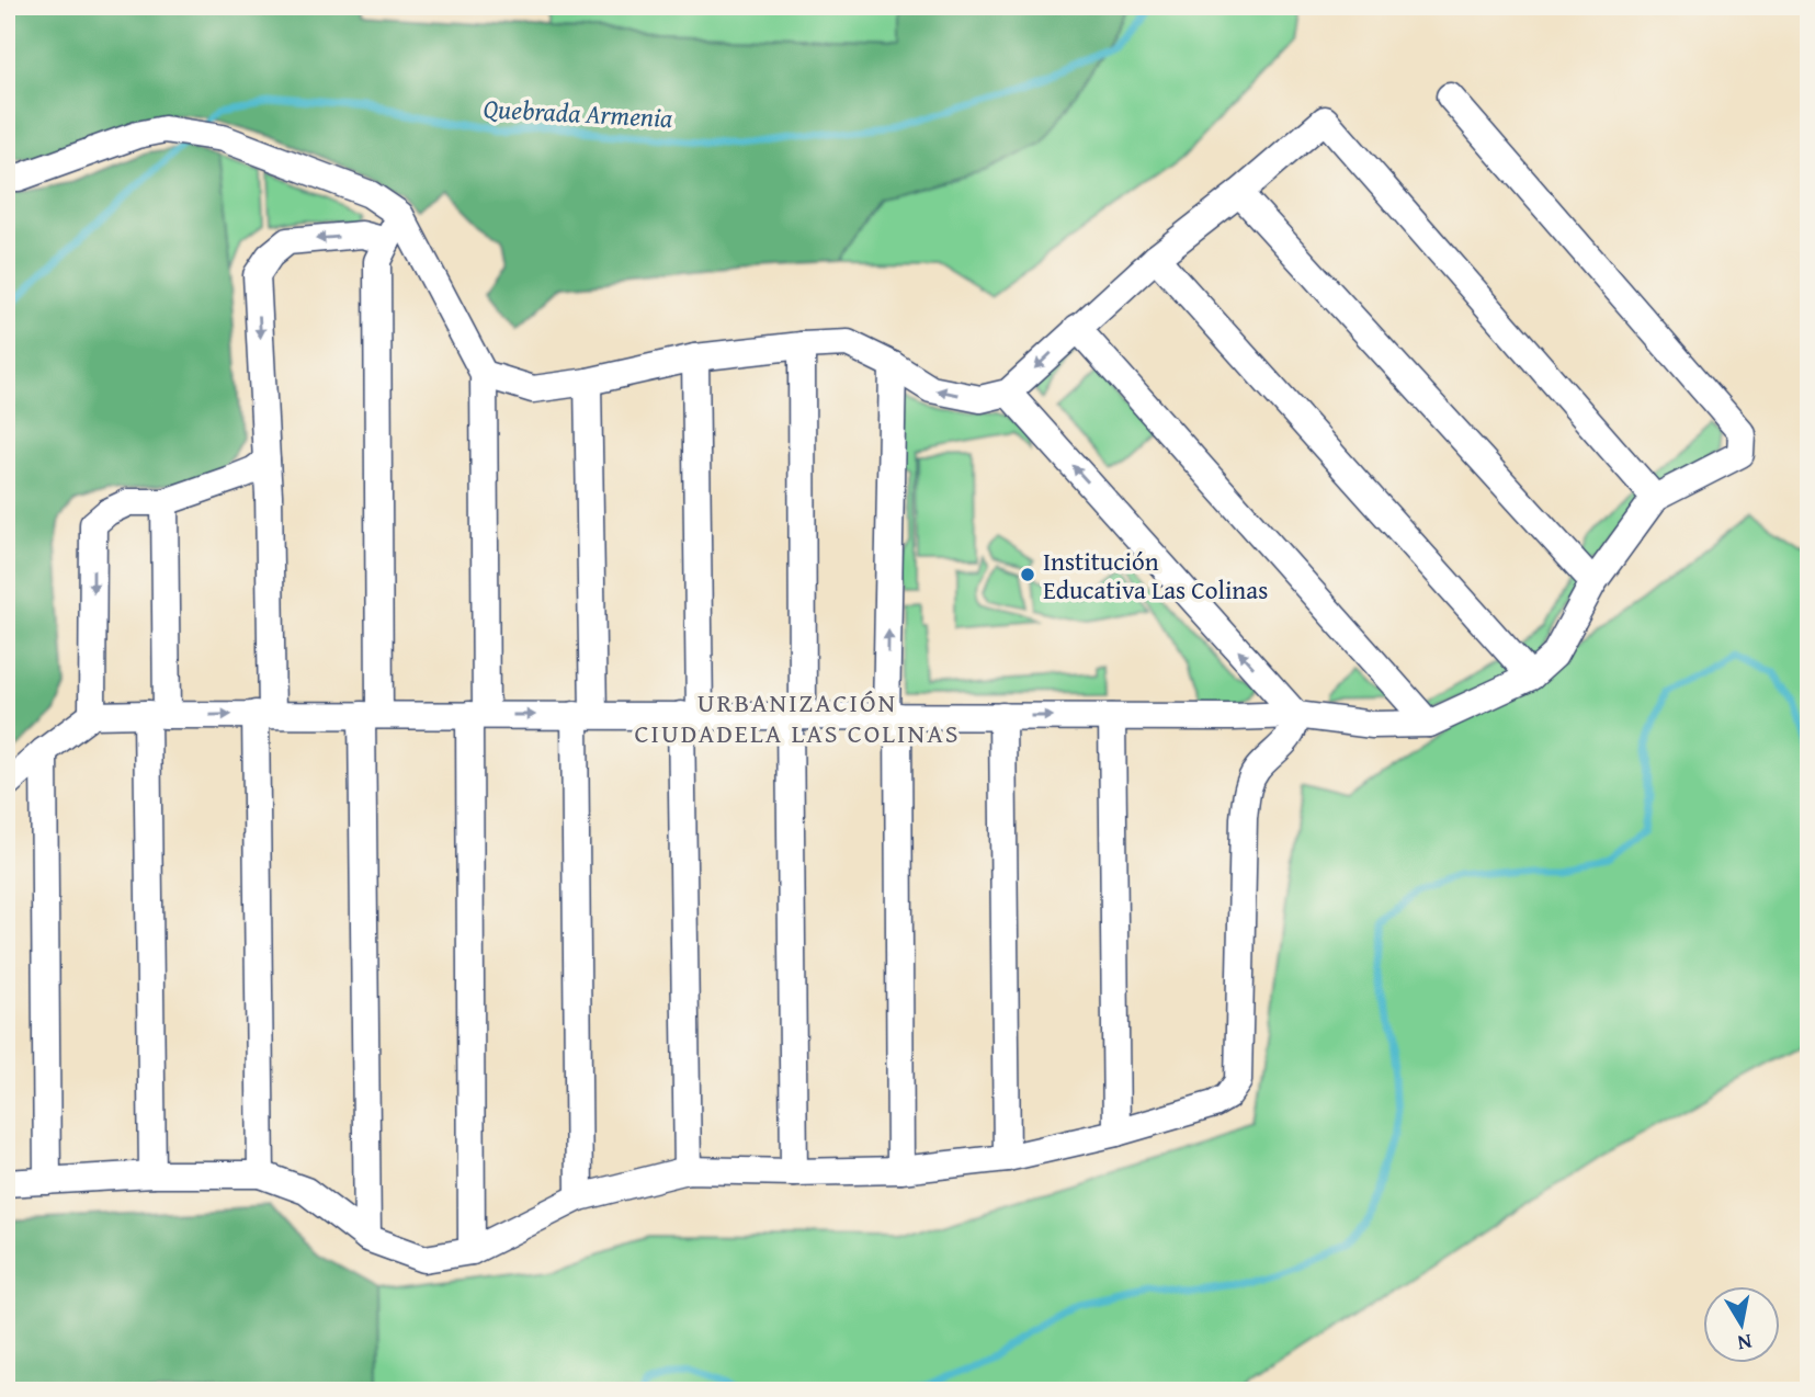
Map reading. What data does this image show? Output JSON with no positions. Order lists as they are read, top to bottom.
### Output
{
  "districts": ["URBANIZACIÓN CIUDADELA LAS COLINAS"],
  "water": ["Quebrada Armenia"],
  "places": ["Institución Educativa Las Colinas"],
  "north": "bottom"
}
